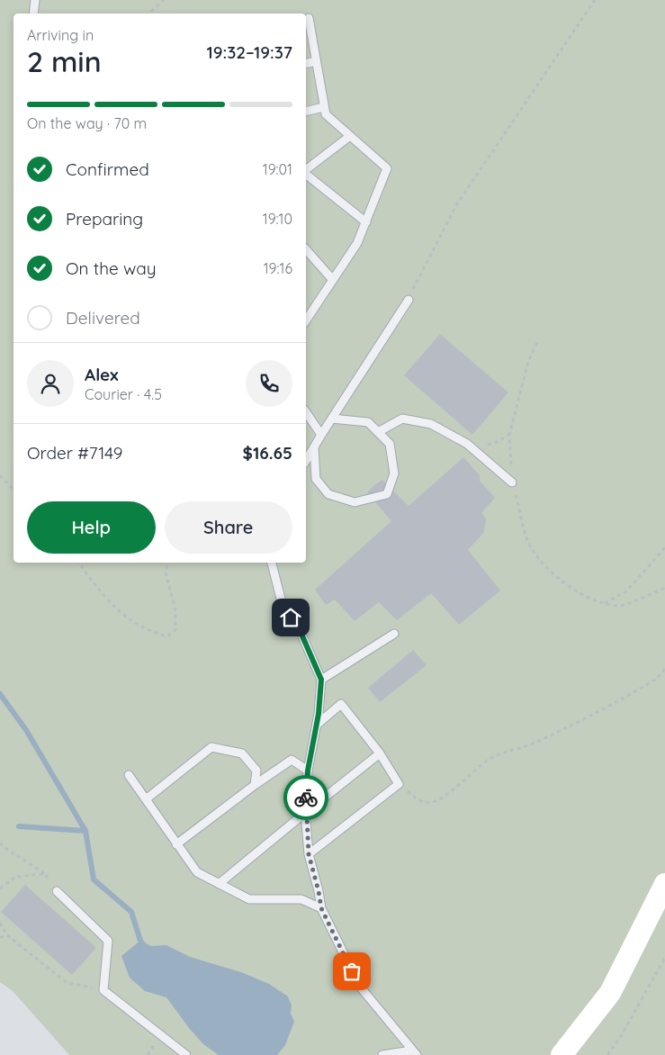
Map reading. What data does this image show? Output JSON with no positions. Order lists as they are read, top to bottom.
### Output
{
  "page": {
    "heading": ["2 min", "Arriving in", "19:32–19:37"],
    "panel": [
      "Alex",
      "Courier · 4.5",
      "Order #7149",
      "$16.65"
    ],
    "bar": "On the way · 70 m",
    "list": [
      ["Confirmed", "19:01"],
      ["Preparing", "19:10"],
      ["On the way", "19:16"],
      "Delivered"
    ],
    "buttons": ["Help", "Share"]
  }
}
